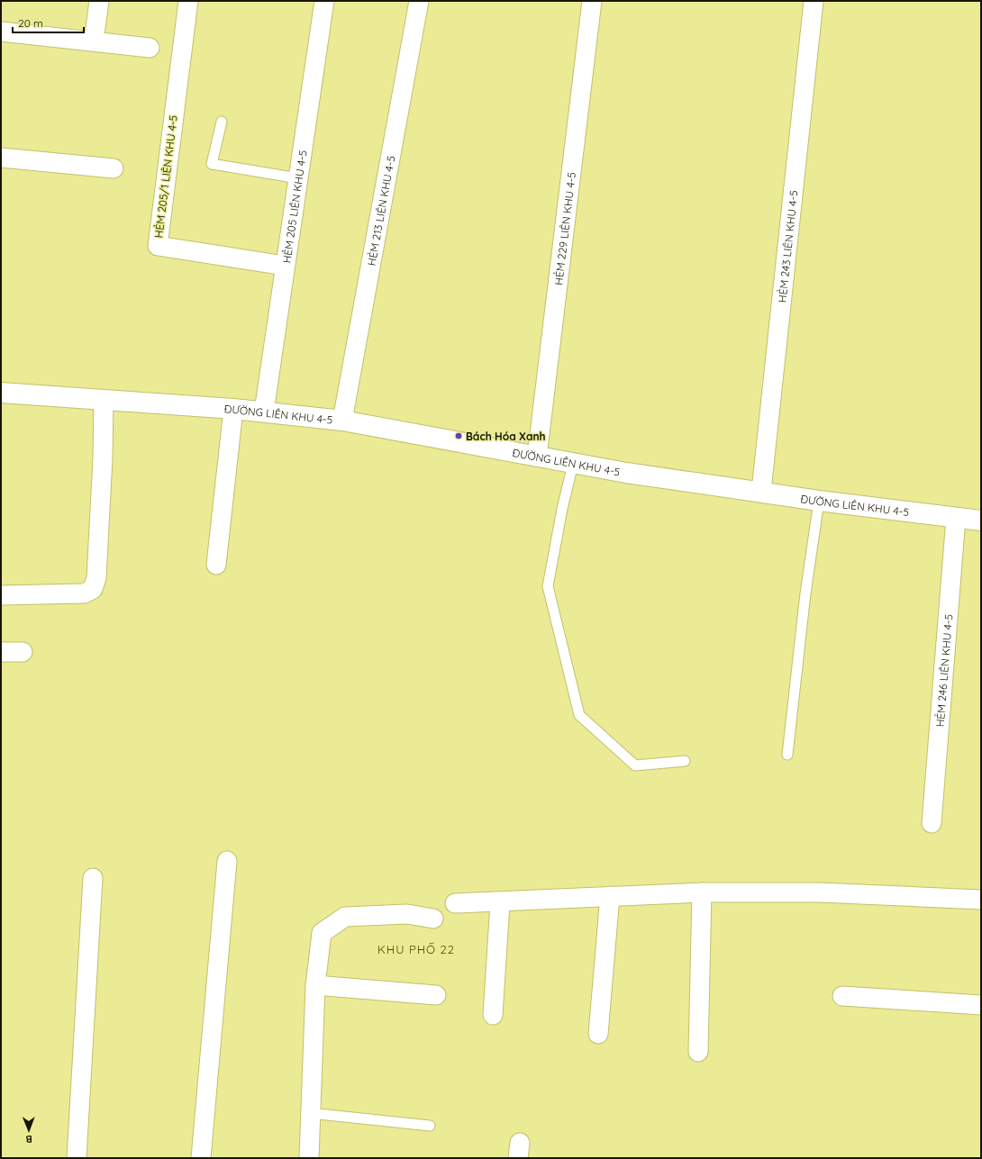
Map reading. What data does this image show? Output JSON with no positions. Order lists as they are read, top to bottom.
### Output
{
  "streets": {
    "street": [
      "HẺM 205/1 LIÊN KHU 4-5",
      "HẺM 205 LIÊN KHU 4-5",
      "HẺM 213 LIÊN KHU 4-5",
      "HẺM 229 LIÊN KHU 4-5",
      "HẺM 243 LIÊN KHU 4-5",
      "ĐƯỜNG LIÊN KHU 4-5",
      "HẺM 246 LIÊN KHU 4-5"
    ]
  },
  "crossings": [
    ["HẺM 205/1 LIÊN KHU 4-5", "HẺM 205 LIÊN KHU 4-5"],
    ["HẺM 205 LIÊN KHU 4-5", "ĐƯỜNG LIÊN KHU 4-5"],
    ["HẺM 213 LIÊN KHU 4-5", "ĐƯỜNG LIÊN KHU 4-5"],
    ["HẺM 229 LIÊN KHU 4-5", "ĐƯỜNG LIÊN KHU 4-5"],
    ["HẺM 243 LIÊN KHU 4-5", "ĐƯỜNG LIÊN KHU 4-5"],
    ["ĐƯỜNG LIÊN KHU 4-5", "HẺM 246 LIÊN KHU 4-5"]
  ],
  "districts": ["KHU PHỐ 22"],
  "places": ["Bách Hóa Xanh"],
  "scale_bar": "20 m",
  "north": "bottom"
}
